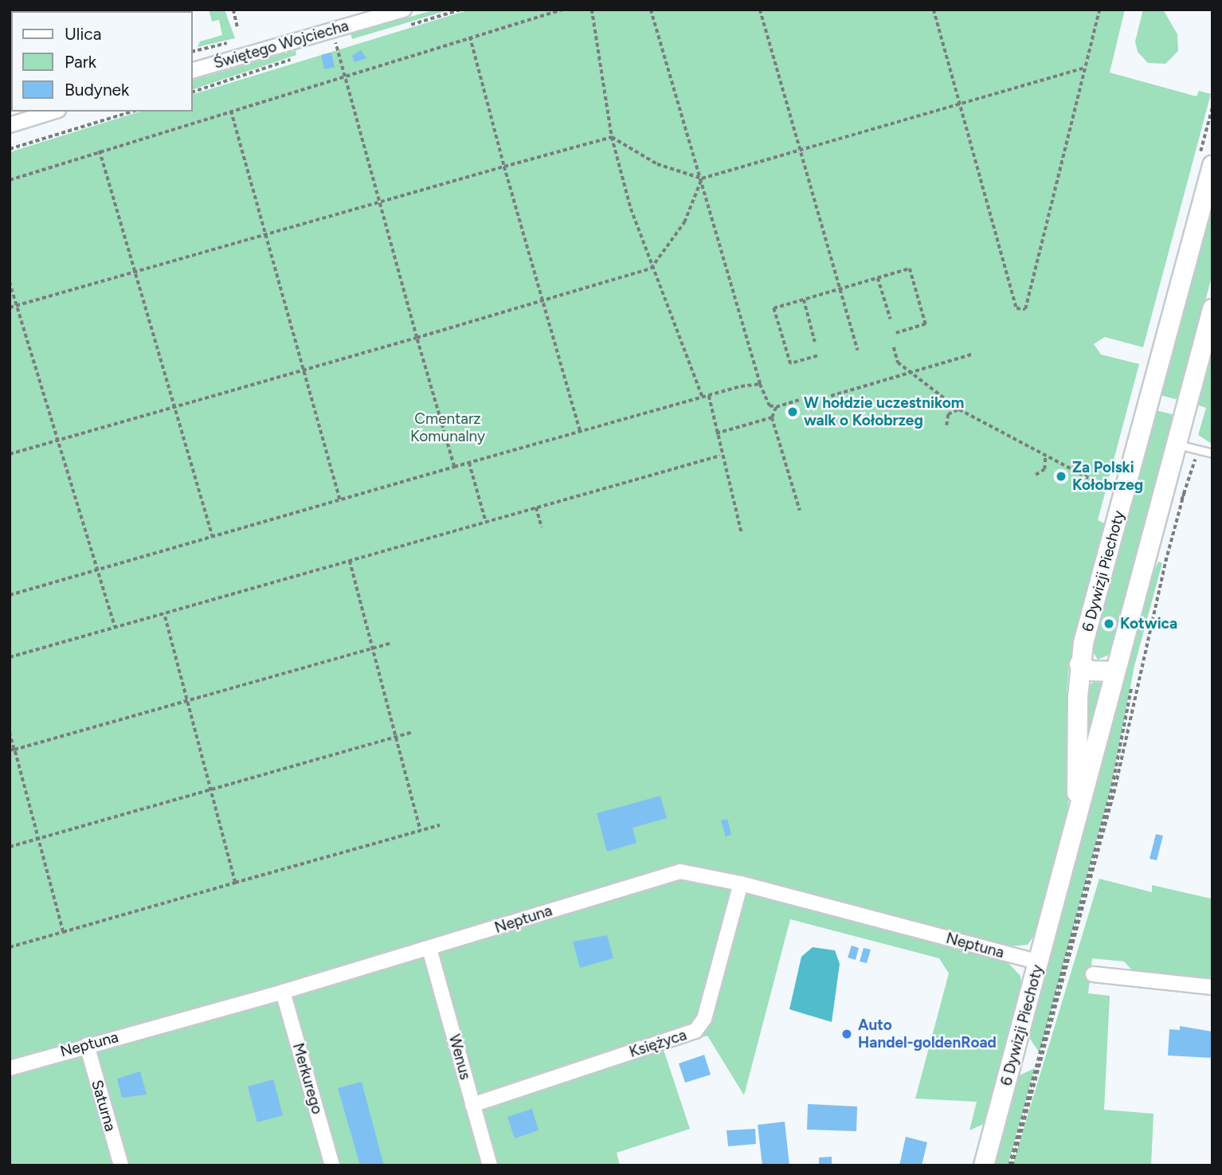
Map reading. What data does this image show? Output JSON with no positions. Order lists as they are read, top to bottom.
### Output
{
  "streets": {
    "street": [
      "Świętego Wojciecha",
      "6 Dywizji Piechoty",
      "Neptuna",
      "Księżyca",
      "Wenus",
      "Merkurego",
      "Saturna"
    ]
  },
  "crossings": [
    ["6 Dywizji Piechoty", "Neptuna"],
    ["Neptuna", "Księżyca"],
    ["Neptuna", "Wenus"],
    ["Neptuna", "Merkurego"],
    ["Neptuna", "Saturna"],
    ["Księżyca", "Wenus"]
  ],
  "parks": ["Cmentarz Komunalny"],
  "places": [
    "W hołdzie uczestnikom walk o Kołobrzeg",
    "Za Polski Kołobrzeg",
    "Kotwica",
    "Auto Handel-goldenRoad"
  ],
  "legend": ["Ulica", "Park", "Budynek"]
}
